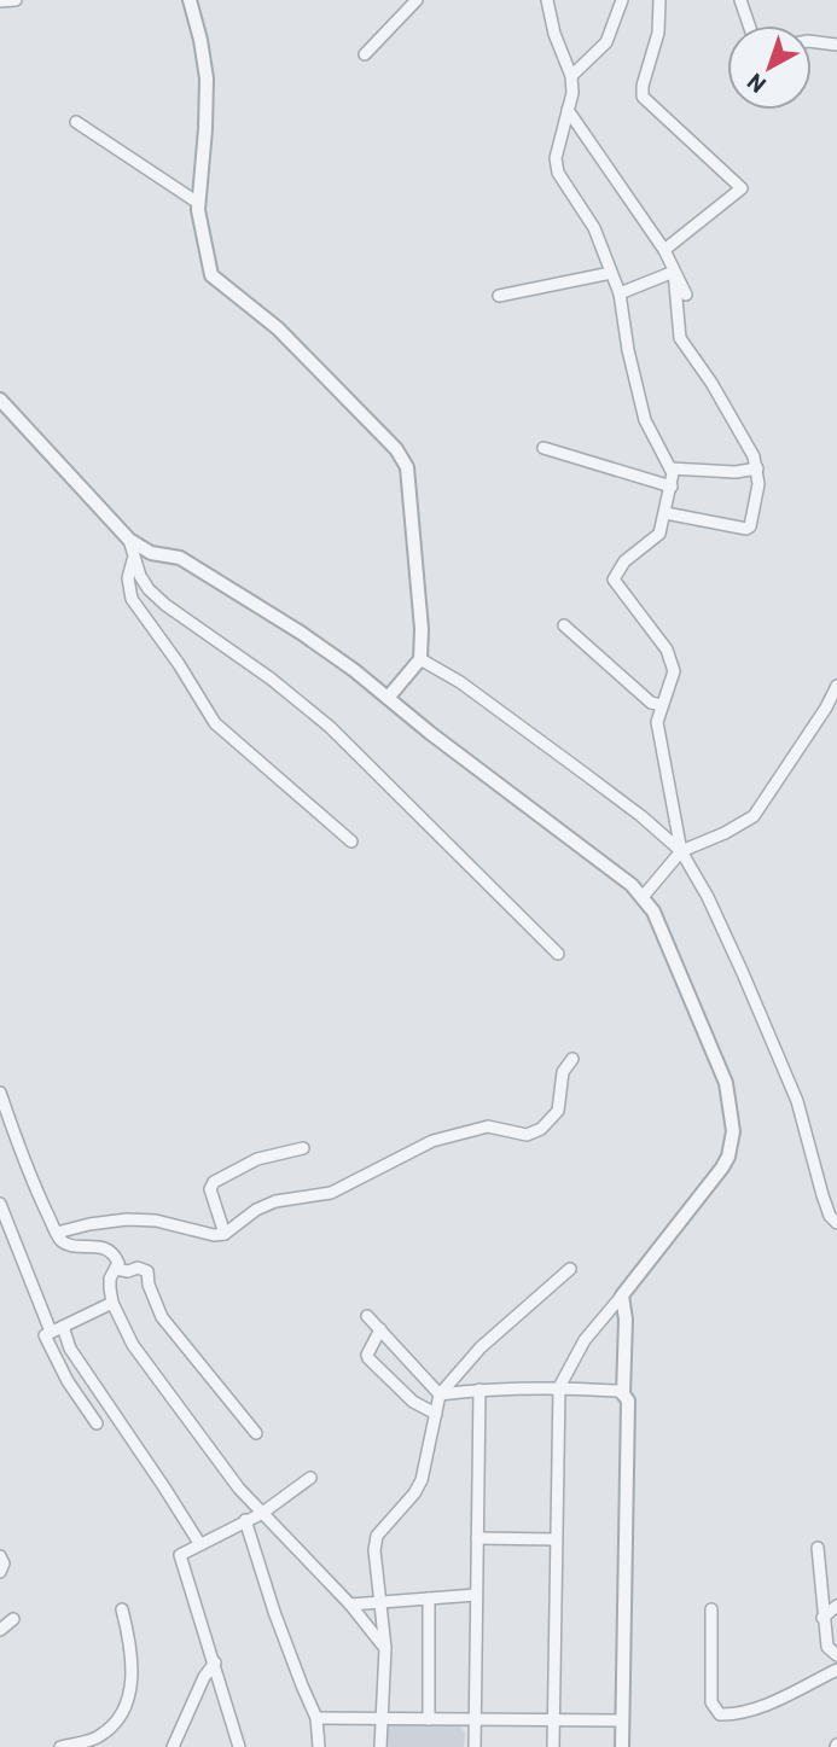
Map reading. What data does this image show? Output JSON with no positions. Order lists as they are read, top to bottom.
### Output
{
  "north": "bottom left"
}
